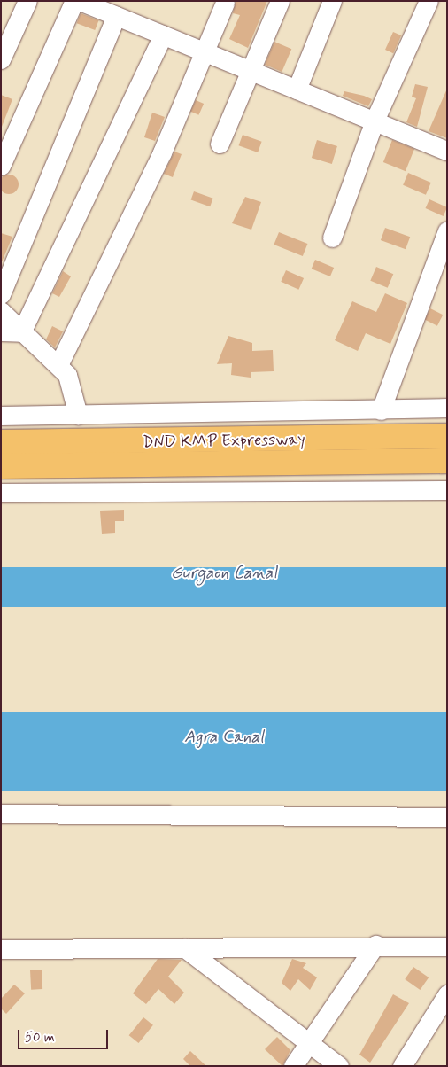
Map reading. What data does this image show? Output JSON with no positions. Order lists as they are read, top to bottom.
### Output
{
  "streets": {
    "highway": ["DND KMP Expressway"]
  },
  "water": ["Gurgaon Canal", "Agra Canal"],
  "scale_bar": "50 m"
}
